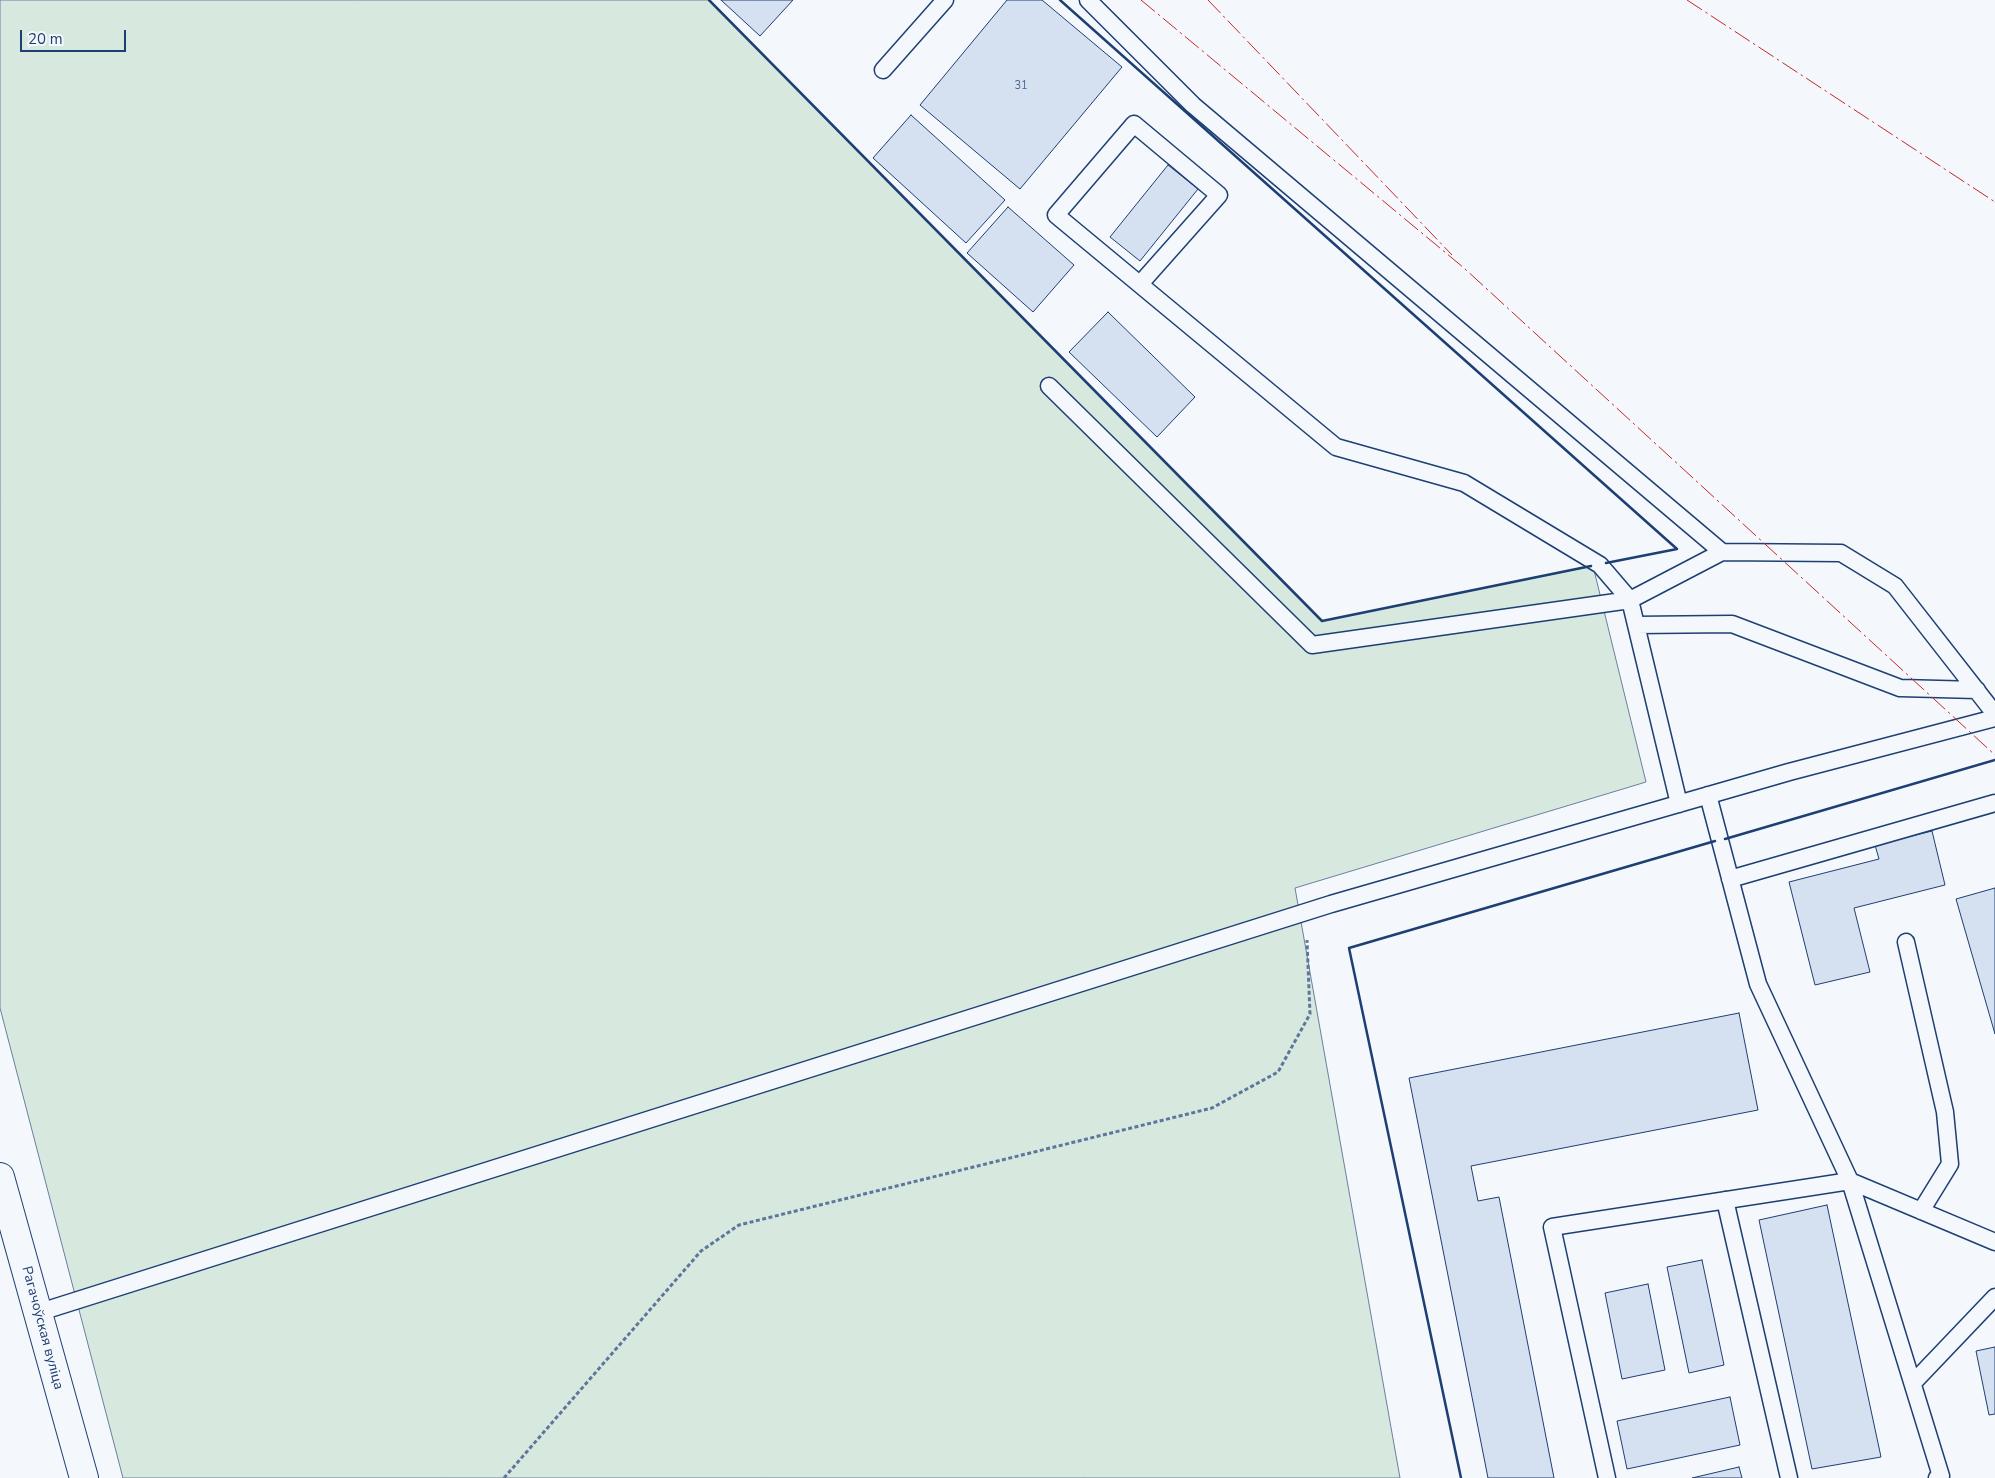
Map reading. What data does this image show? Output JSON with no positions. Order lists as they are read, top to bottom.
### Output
{
  "streets": {
    "main road": ["Рагачоўская вуліца"]
  },
  "house_numbers": ["31"],
  "scale_bar": "20 m"
}
